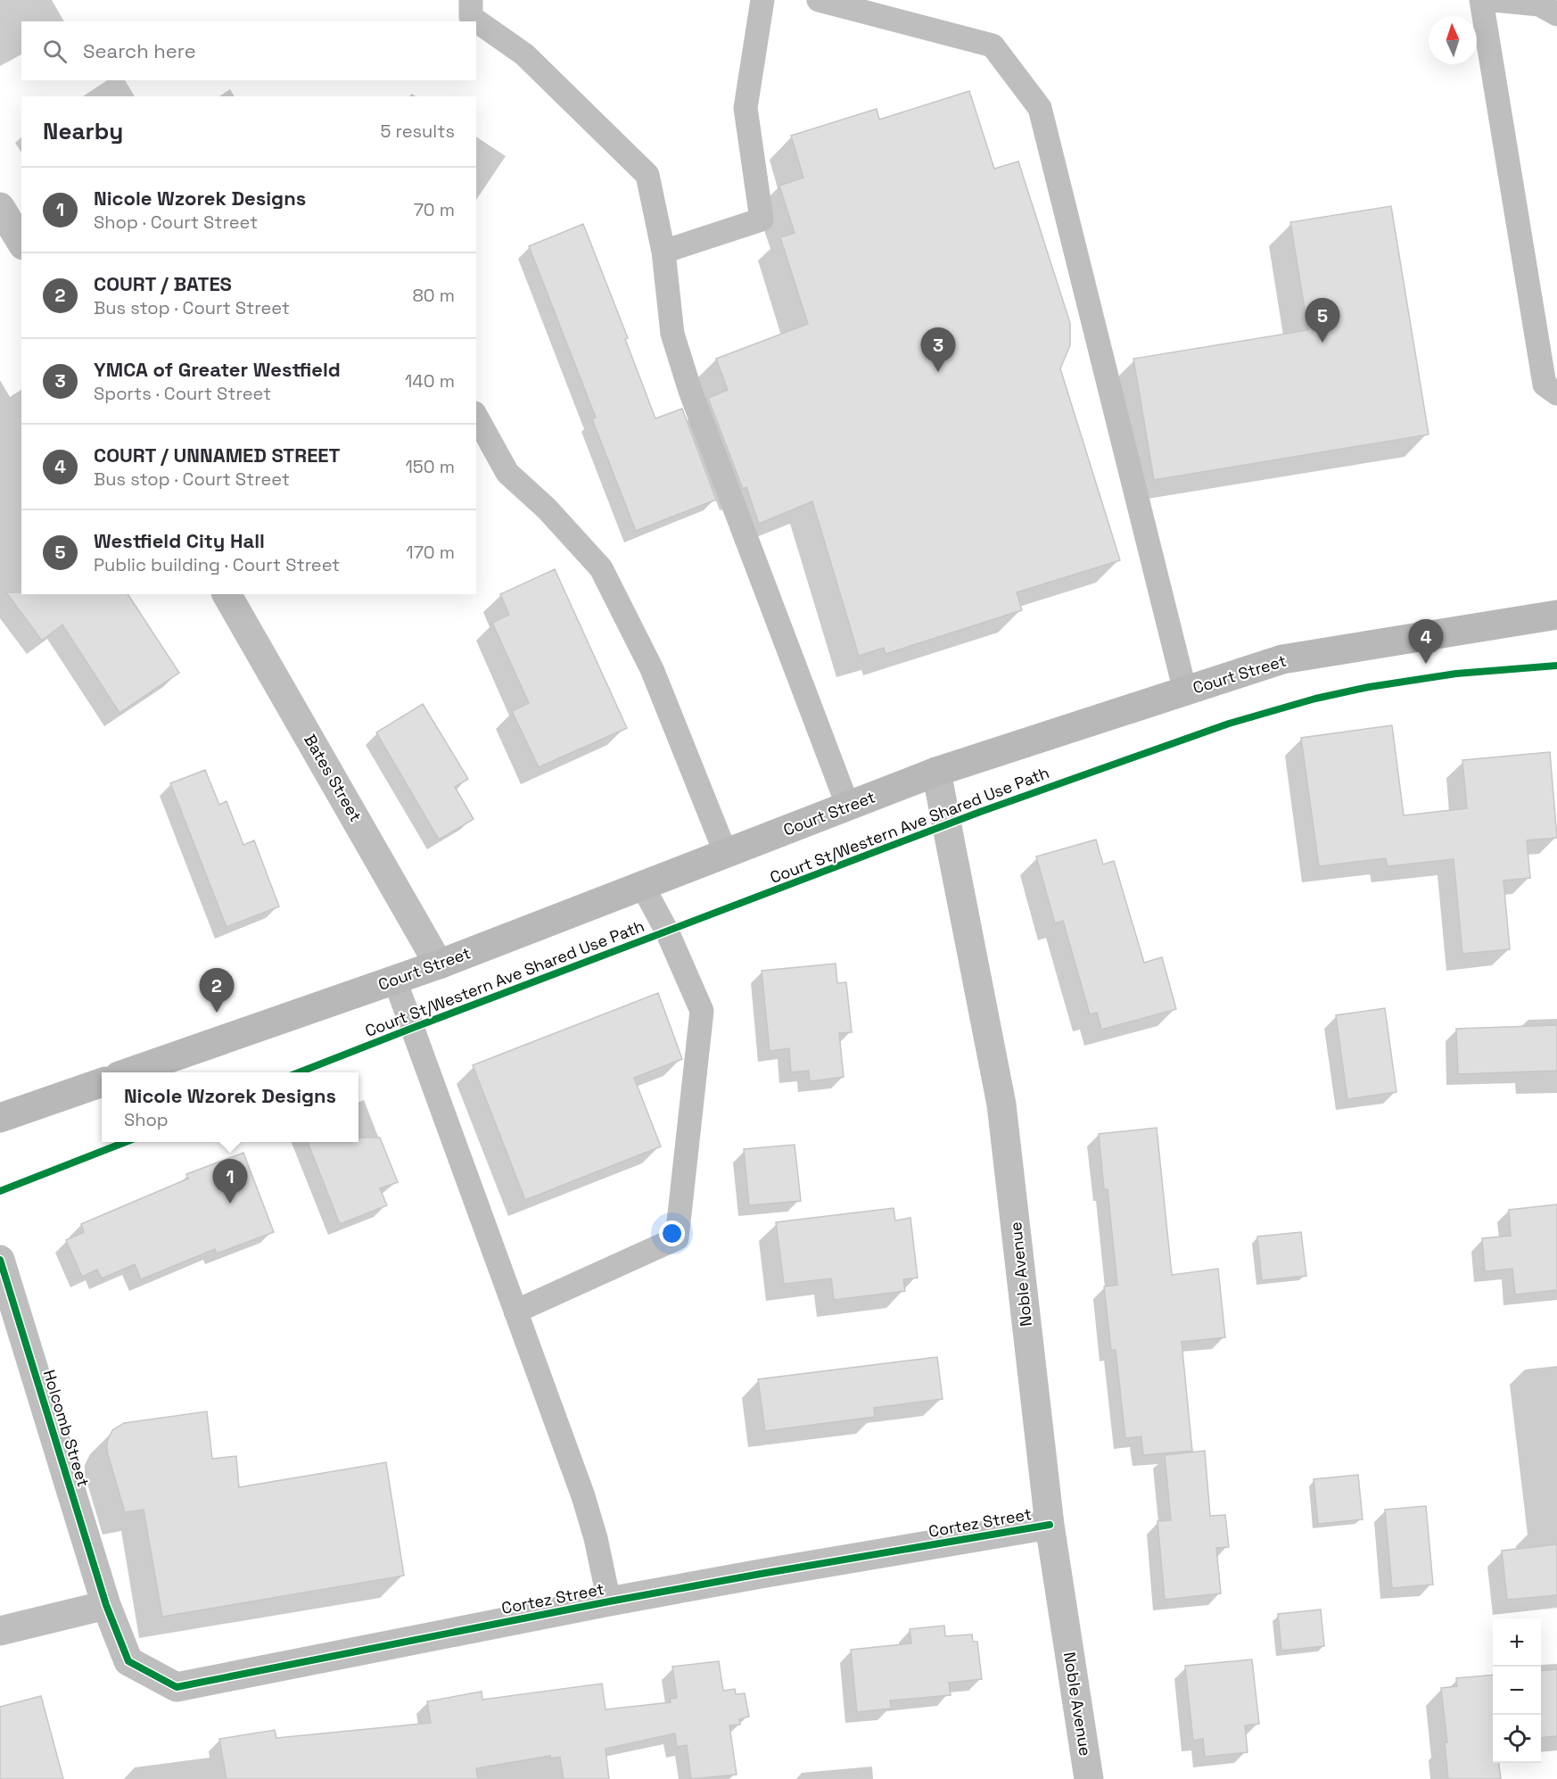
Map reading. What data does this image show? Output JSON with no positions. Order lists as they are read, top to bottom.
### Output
{
  "streets": {
    "main road": ["Court Street"],
    "street": [
      "Bates Street",
      "Noble Avenue",
      "Holcomb Street",
      "Cortez Street"
    ],
    "cycle path": ["Court St/Western Ave Shared Use Path"]
  },
  "crossings": [
    ["Court Street", "Bates Street"],
    ["Court Street", "Noble Avenue"],
    ["Noble Avenue", "Cortez Street"],
    ["Holcomb Street", "Cortez Street"]
  ],
  "north": "top",
  "page": {
    "search": "Search here",
    "heading": ["Nearby", "5 results"],
    "list": [
      {
        "mark": "1",
        "name": "Nicole Wzorek Designs",
        "note": "Shop · Court Street",
        "value": "70 m"
      },
      {
        "mark": "2",
        "name": "COURT / BATES",
        "note": "Bus stop · Court Street",
        "value": "80 m"
      },
      {
        "mark": "3",
        "name": "YMCA of Greater Westfield",
        "note": "Sports · Court Street",
        "value": "140 m"
      },
      {
        "mark": "4",
        "name": "COURT / UNNAMED STREET",
        "note": "Bus stop · Court Street",
        "value": "150 m"
      },
      {
        "mark": "5",
        "name": "Westfield City Hall",
        "note": "Public building · Court Street",
        "value": "170 m"
      }
    ],
    "pins": [
      "5",
      "3",
      "4",
      "2",
      "1"
    ],
    "popup": ["Nicole Wzorek Designs", "Shop"],
    "map_buttons": ["+", "−"]
  }
}
